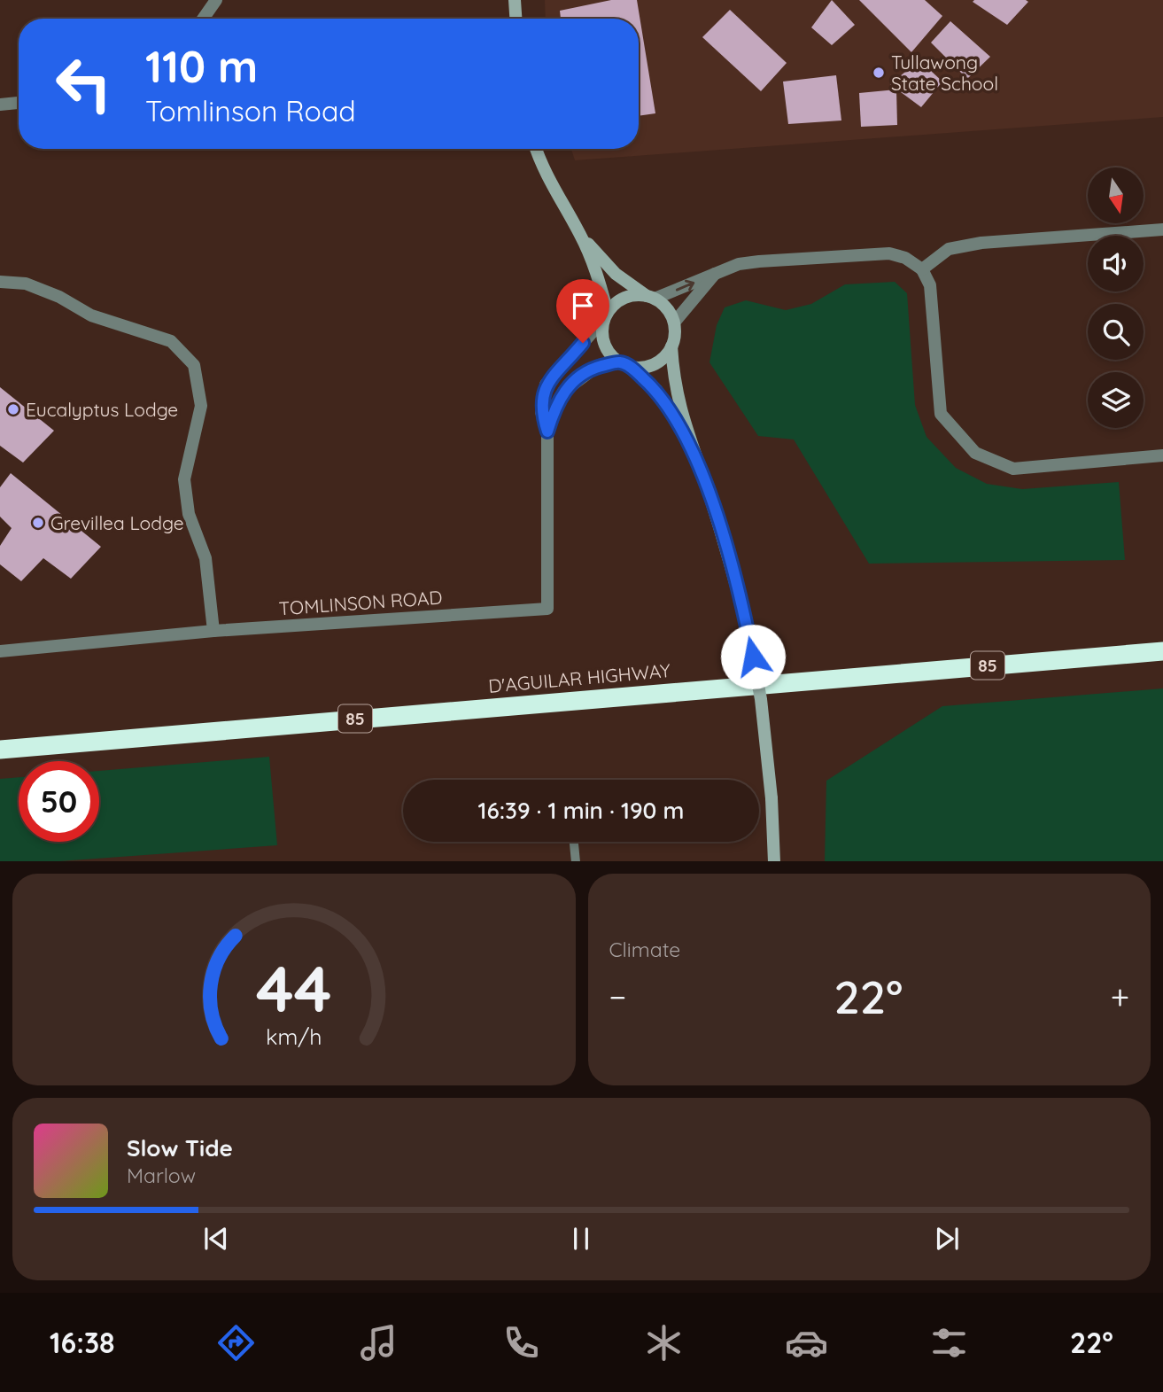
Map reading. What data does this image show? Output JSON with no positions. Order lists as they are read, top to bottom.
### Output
{
  "streets": {
    "highway": ["85", "D'AGUILAR HIGHWAY"],
    "street": ["TOMLINSON ROAD"]
  },
  "places": ["Tullawong State School", "Eucalyptus Lodge", "Grevillea Lodge"],
  "north": "bottom",
  "page": {
    "turn": ["110 m", "Tomlinson Road"],
    "limit": "50",
    "trip": "16:39 · 1 min · 190 m",
    "tile": "Climate",
    "heat": ["−", "22°", "+"],
    "song": ["Slow Tide", "Marlow"],
    "tabs": ["16:38", "22°"],
    "gauge": ["44", "km/h"]
  }
}
